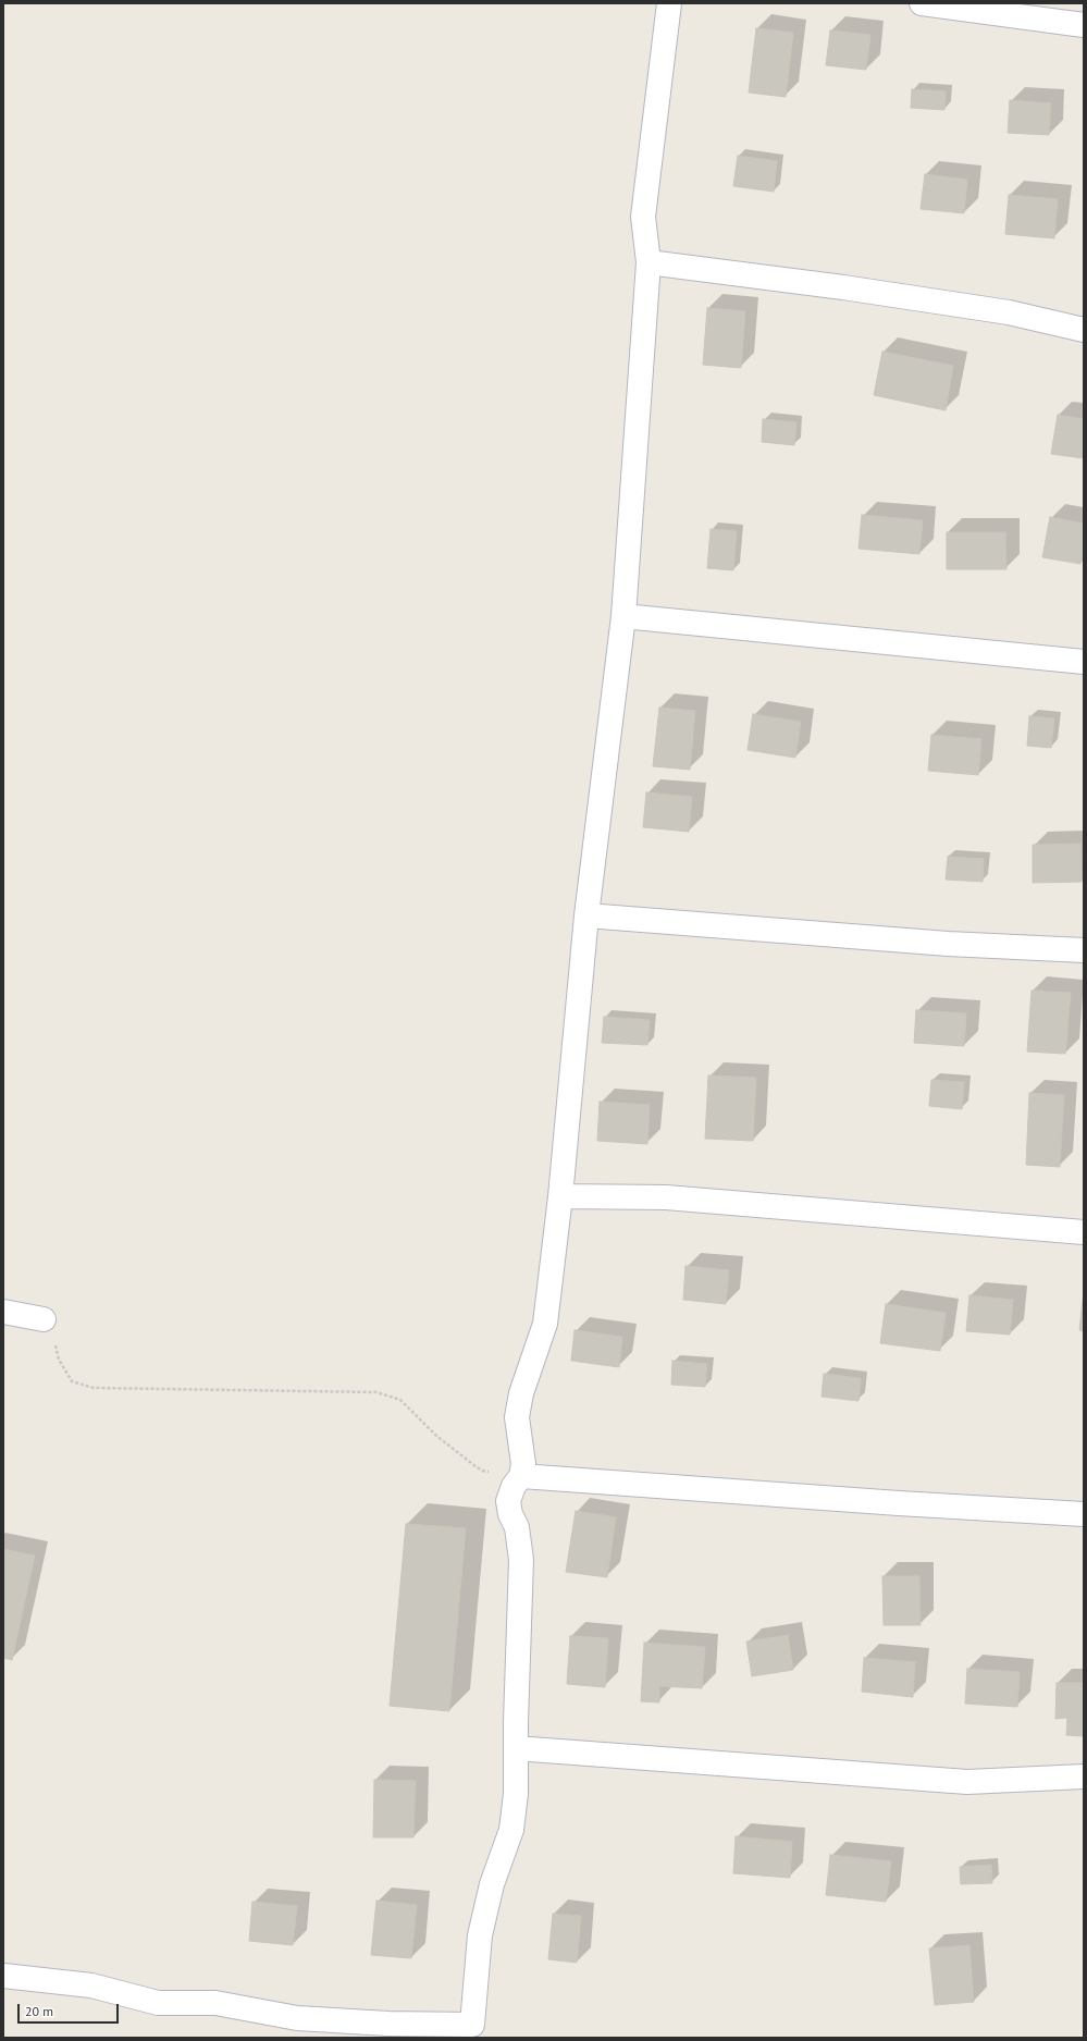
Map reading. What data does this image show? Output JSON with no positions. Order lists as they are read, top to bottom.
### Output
{
  "scale_bar": "20 m"
}
